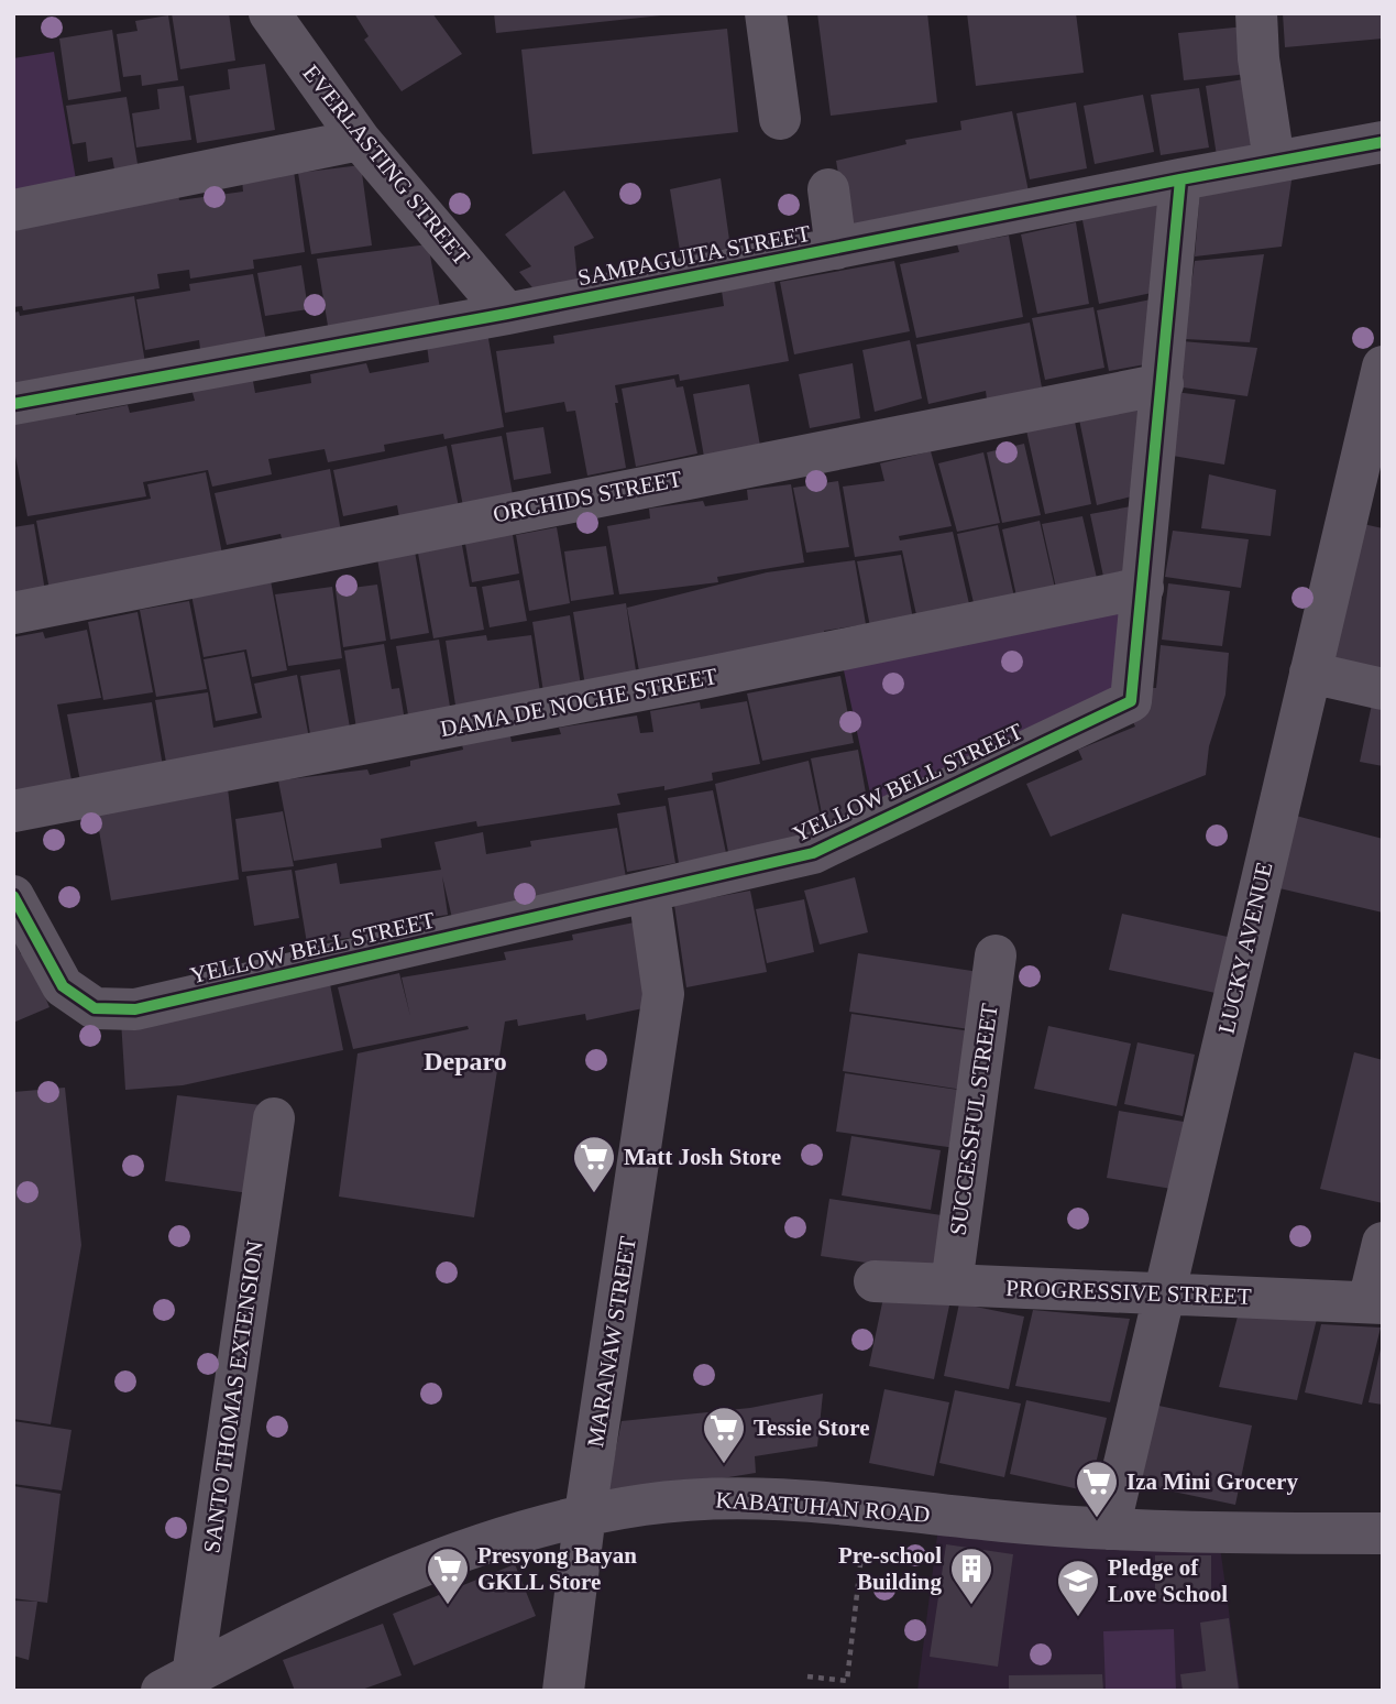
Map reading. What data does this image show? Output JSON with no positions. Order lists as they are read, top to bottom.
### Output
{
  "streets": {
    "street": [
      "EVERLASTING STREET",
      "SAMPAGUITA STREET",
      "ORCHIDS STREET",
      "DAMA DE NOCHE STREET",
      "YELLOW BELL STREET",
      "LUCKY AVENUE",
      "SUCCESSFUL STREET",
      "PROGRESSIVE STREET",
      "MARANAW STREET",
      "SANTO THOMAS EXTENSION",
      "KABATUHAN ROAD"
    ]
  },
  "crossings": [
    ["EVERLASTING STREET", "SAMPAGUITA STREET"],
    ["SAMPAGUITA STREET", "YELLOW BELL STREET"],
    ["ORCHIDS STREET", "YELLOW BELL STREET"],
    ["DAMA DE NOCHE STREET", "YELLOW BELL STREET"],
    ["YELLOW BELL STREET", "MARANAW STREET"],
    ["LUCKY AVENUE", "PROGRESSIVE STREET"],
    ["LUCKY AVENUE", "KABATUHAN ROAD"],
    ["SUCCESSFUL STREET", "PROGRESSIVE STREET"],
    ["MARANAW STREET", "KABATUHAN ROAD"],
    ["SANTO THOMAS EXTENSION", "KABATUHAN ROAD"]
  ],
  "districts": ["Deparo"],
  "places": {
    "supermarket": [
      "Matt Josh Store",
      "Tessie Store",
      "Iza Mini Grocery",
      "Presyong Bayan GKLL Store"
    ],
    "building": ["Pre-school Building"],
    "school or university": ["Pledge of Love School"]
  }
}
